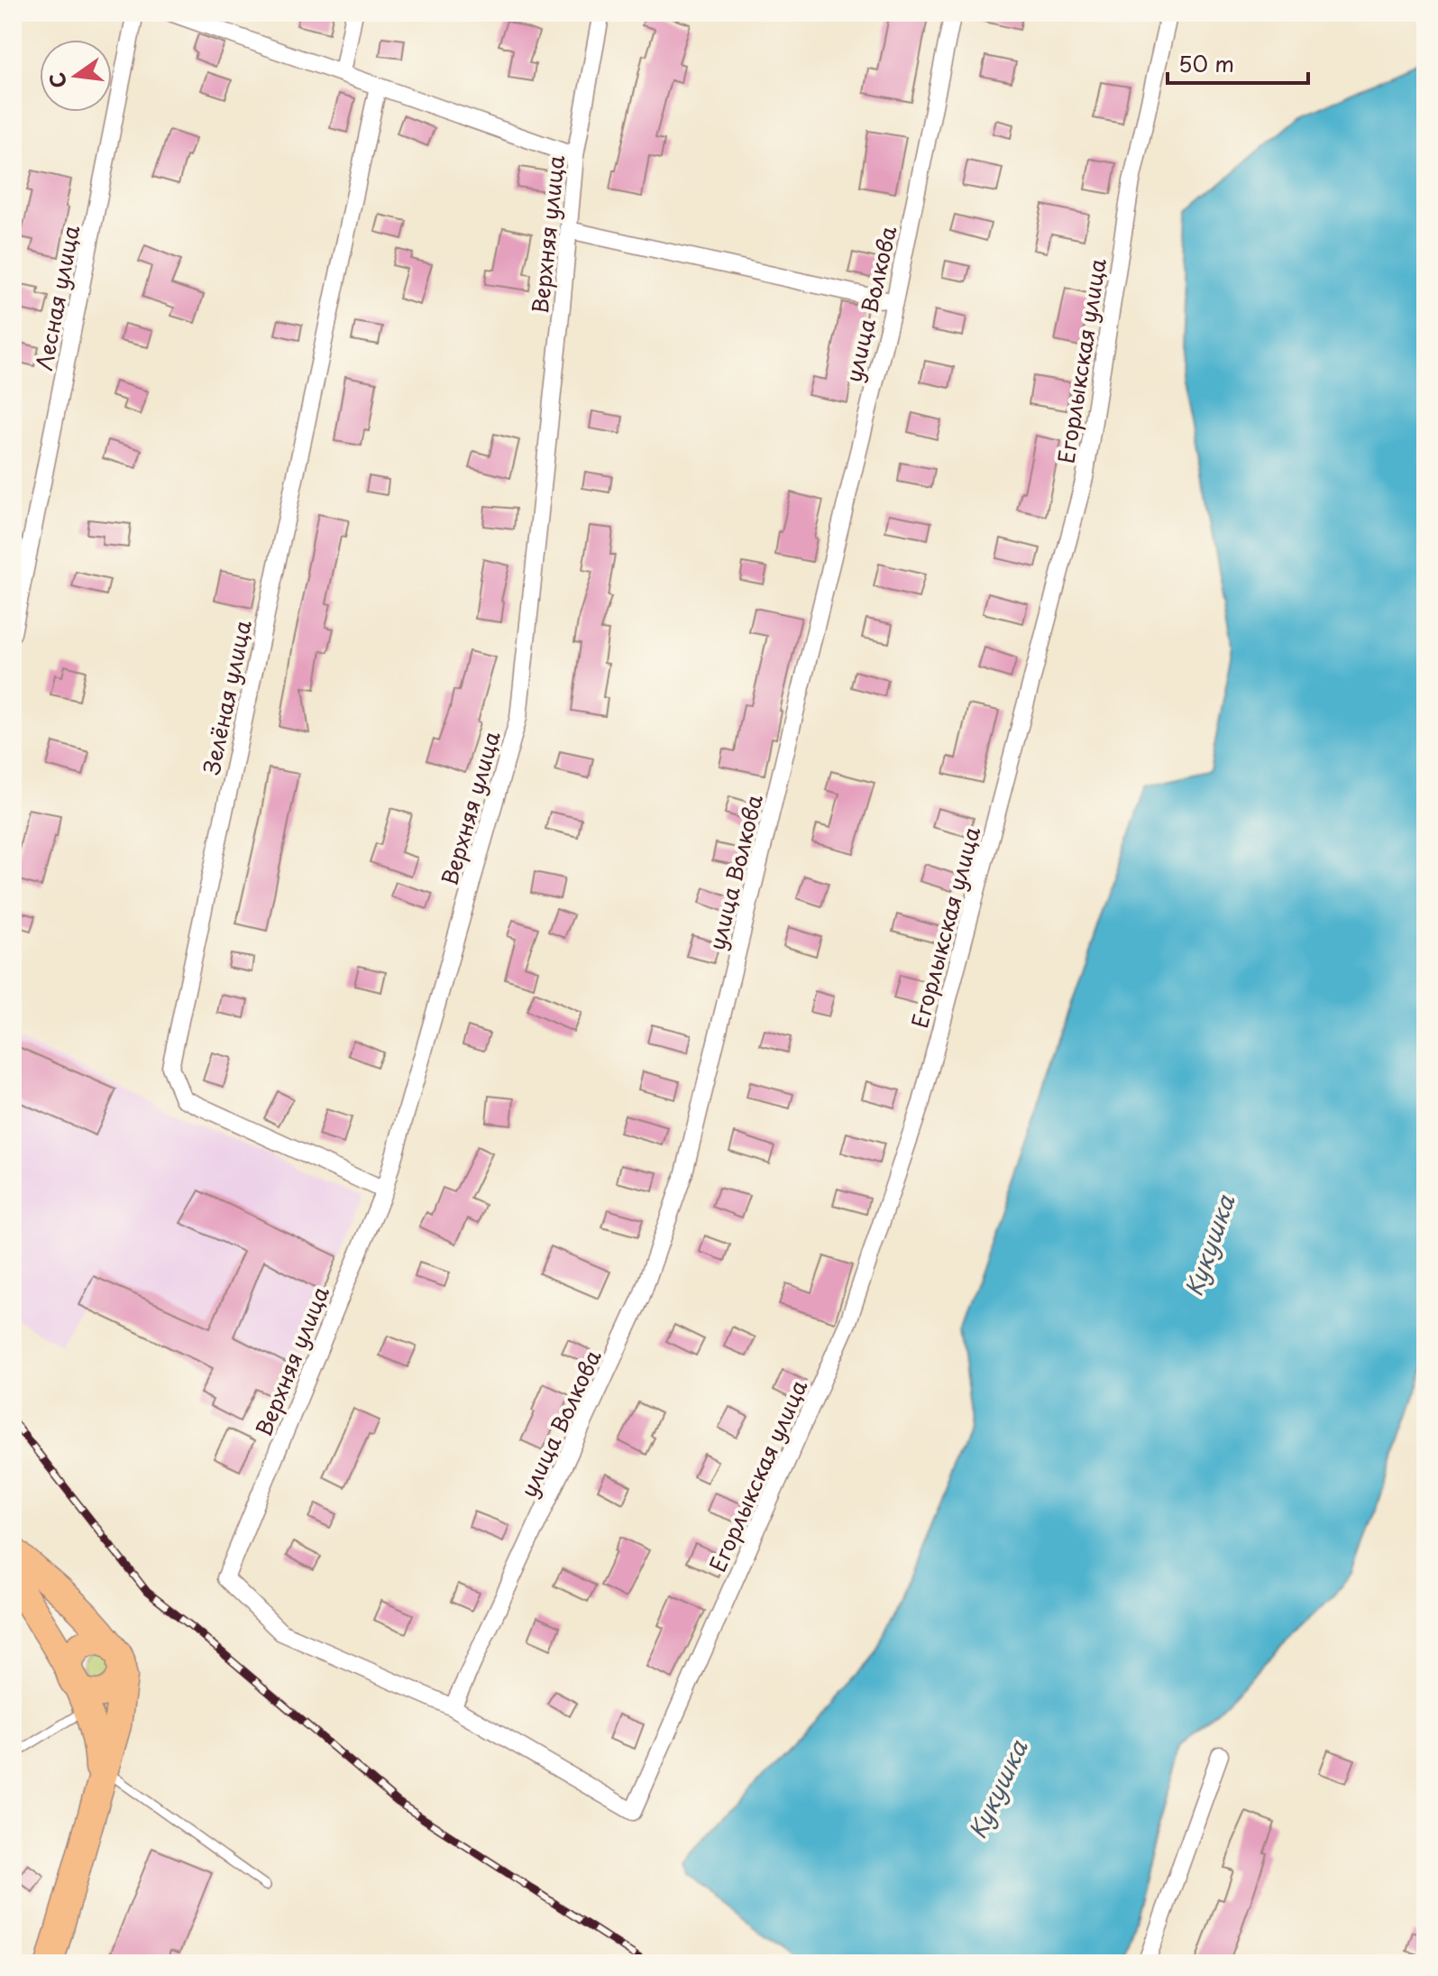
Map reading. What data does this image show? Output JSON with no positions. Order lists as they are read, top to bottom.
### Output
{
  "streets": {
    "street": [
      "Верхняя улица",
      "Лесная улица",
      "улица Волкова",
      "Егорлыкская улица",
      "Зелёная улица"
    ]
  },
  "crossings": [
    ["Верхняя улица", "улица Волкова"],
    ["Верхняя улица", "Егорлыкская улица"],
    ["Верхняя улица", "Зелёная улица"],
    ["улица Волкова", "Егорлыкская улица"]
  ],
  "water": ["Кукушка"],
  "scale_bar": "50 m",
  "north": "left"
}
